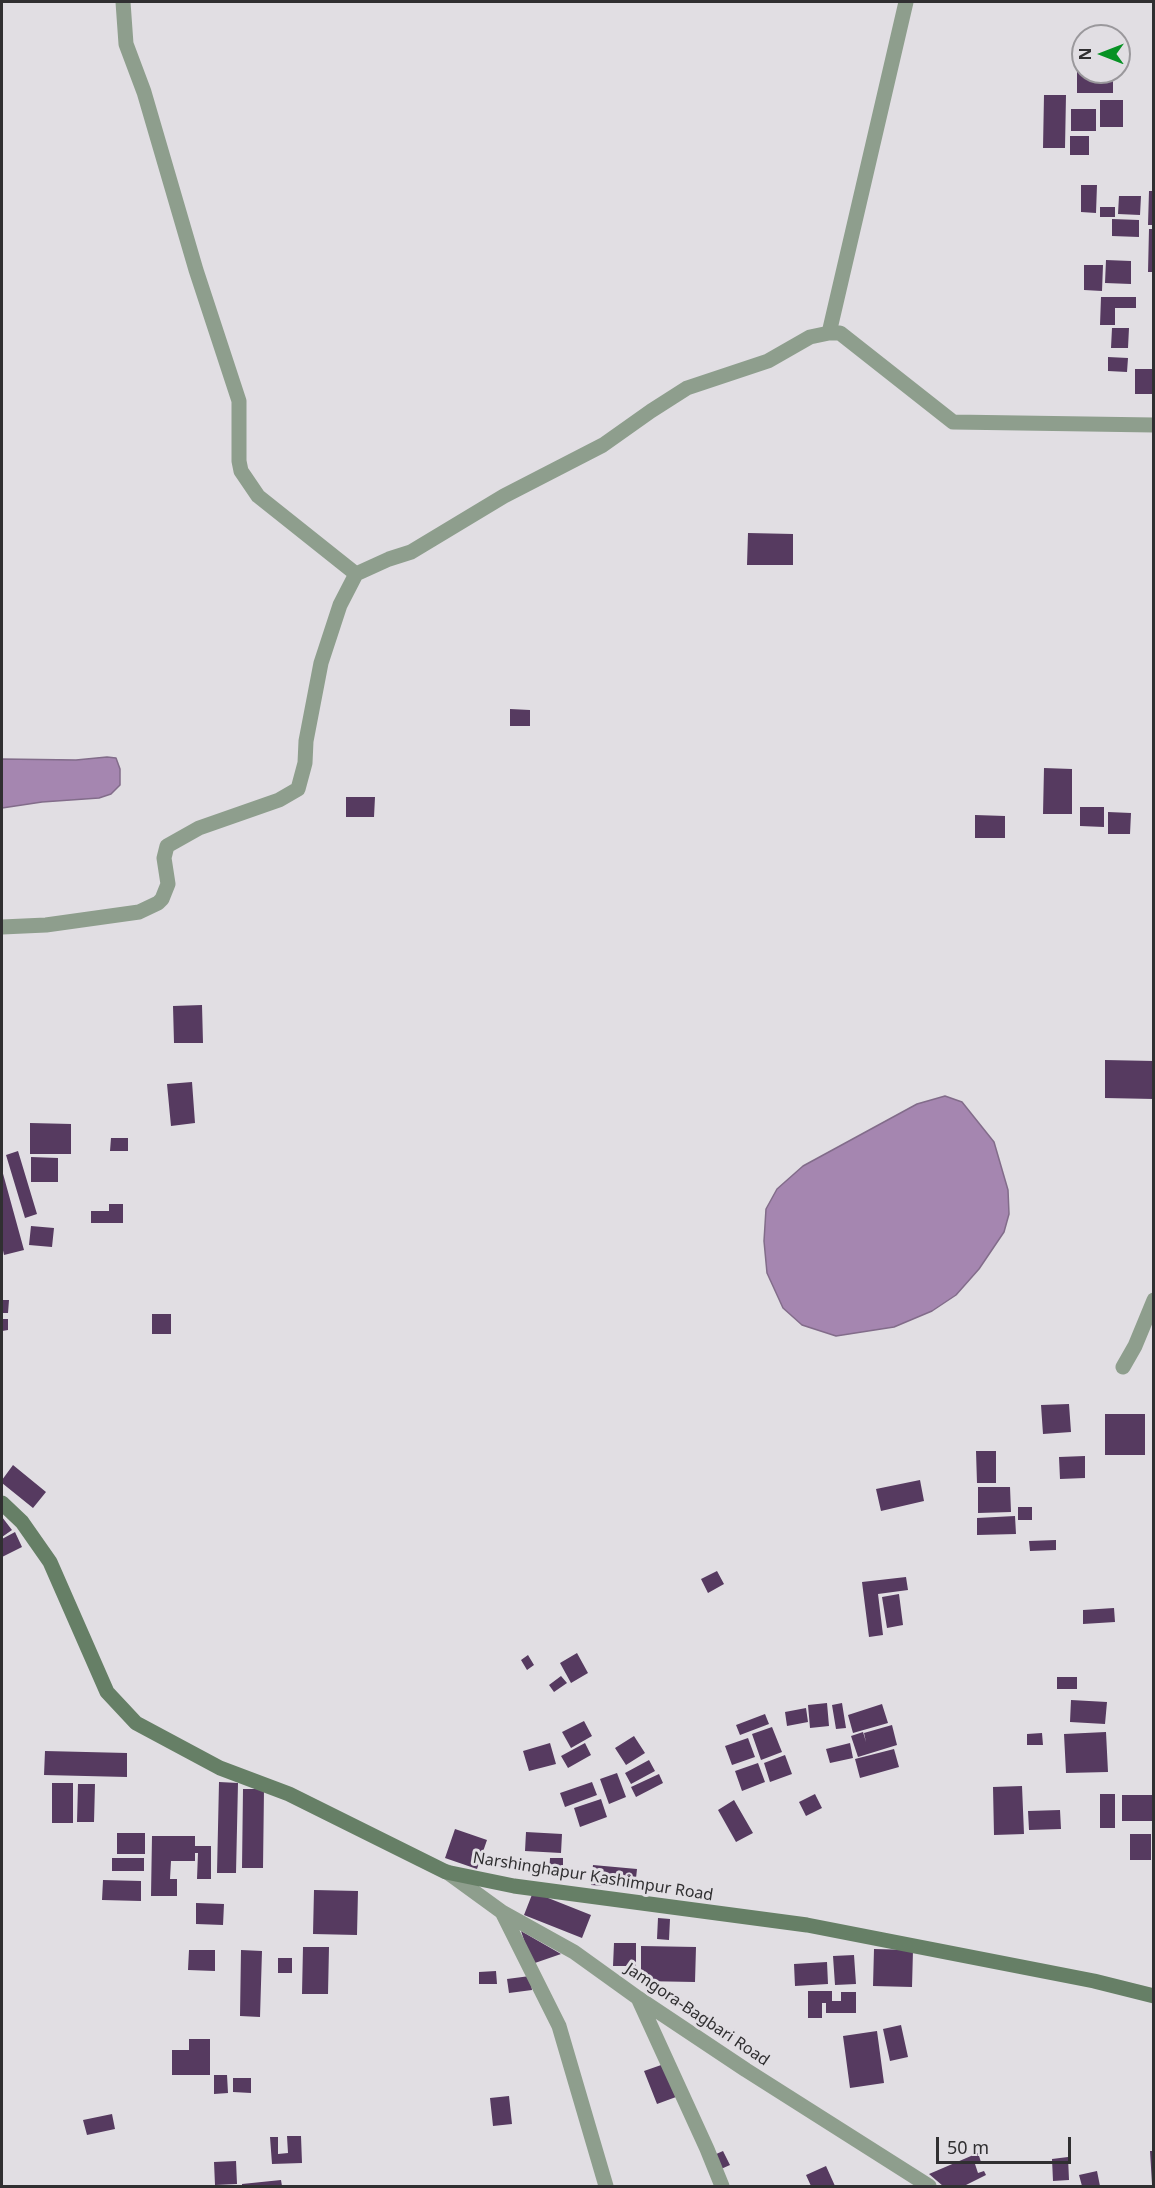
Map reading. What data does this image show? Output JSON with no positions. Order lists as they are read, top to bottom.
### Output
{
  "streets": {
    "main road": ["Narshinghapur Kashimpur Road"],
    "street": ["Jamgora-Bagbari Road"]
  },
  "crossings": [
    ["Narshinghapur Kashimpur Road", "Jamgora-Bagbari Road"]
  ],
  "scale_bar": "50 m",
  "north": "left"
}
